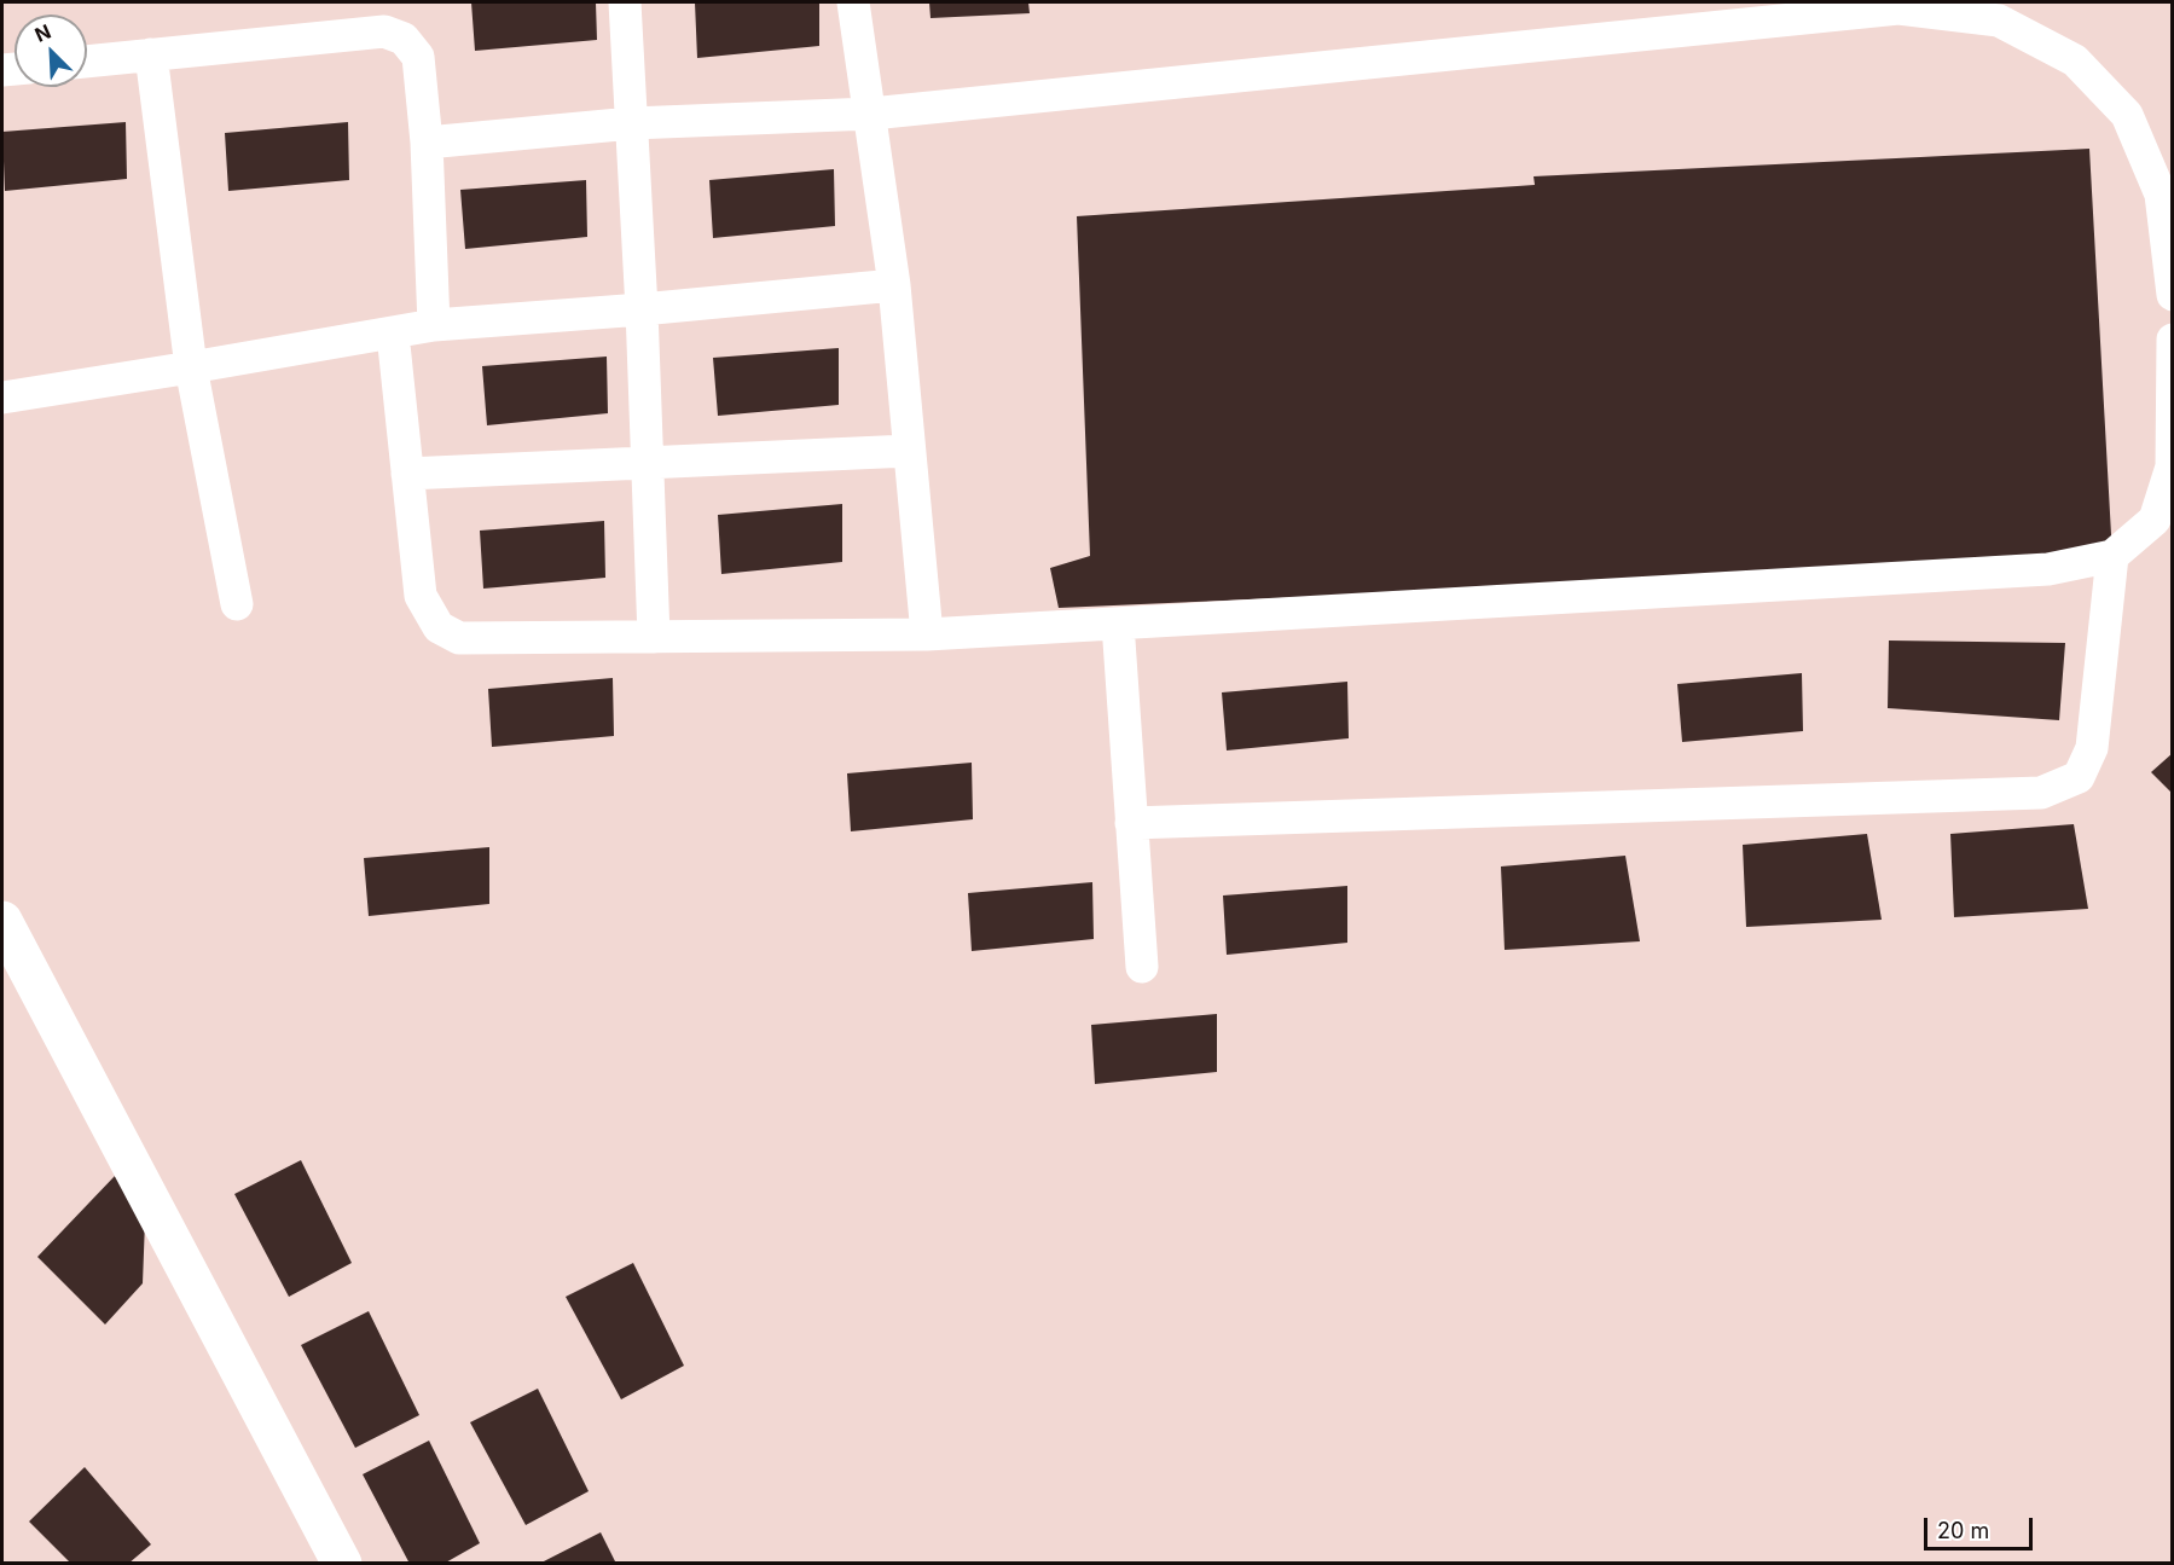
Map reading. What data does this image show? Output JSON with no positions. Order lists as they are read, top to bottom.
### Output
{
  "scale_bar": "20 m",
  "north": "top left"
}
